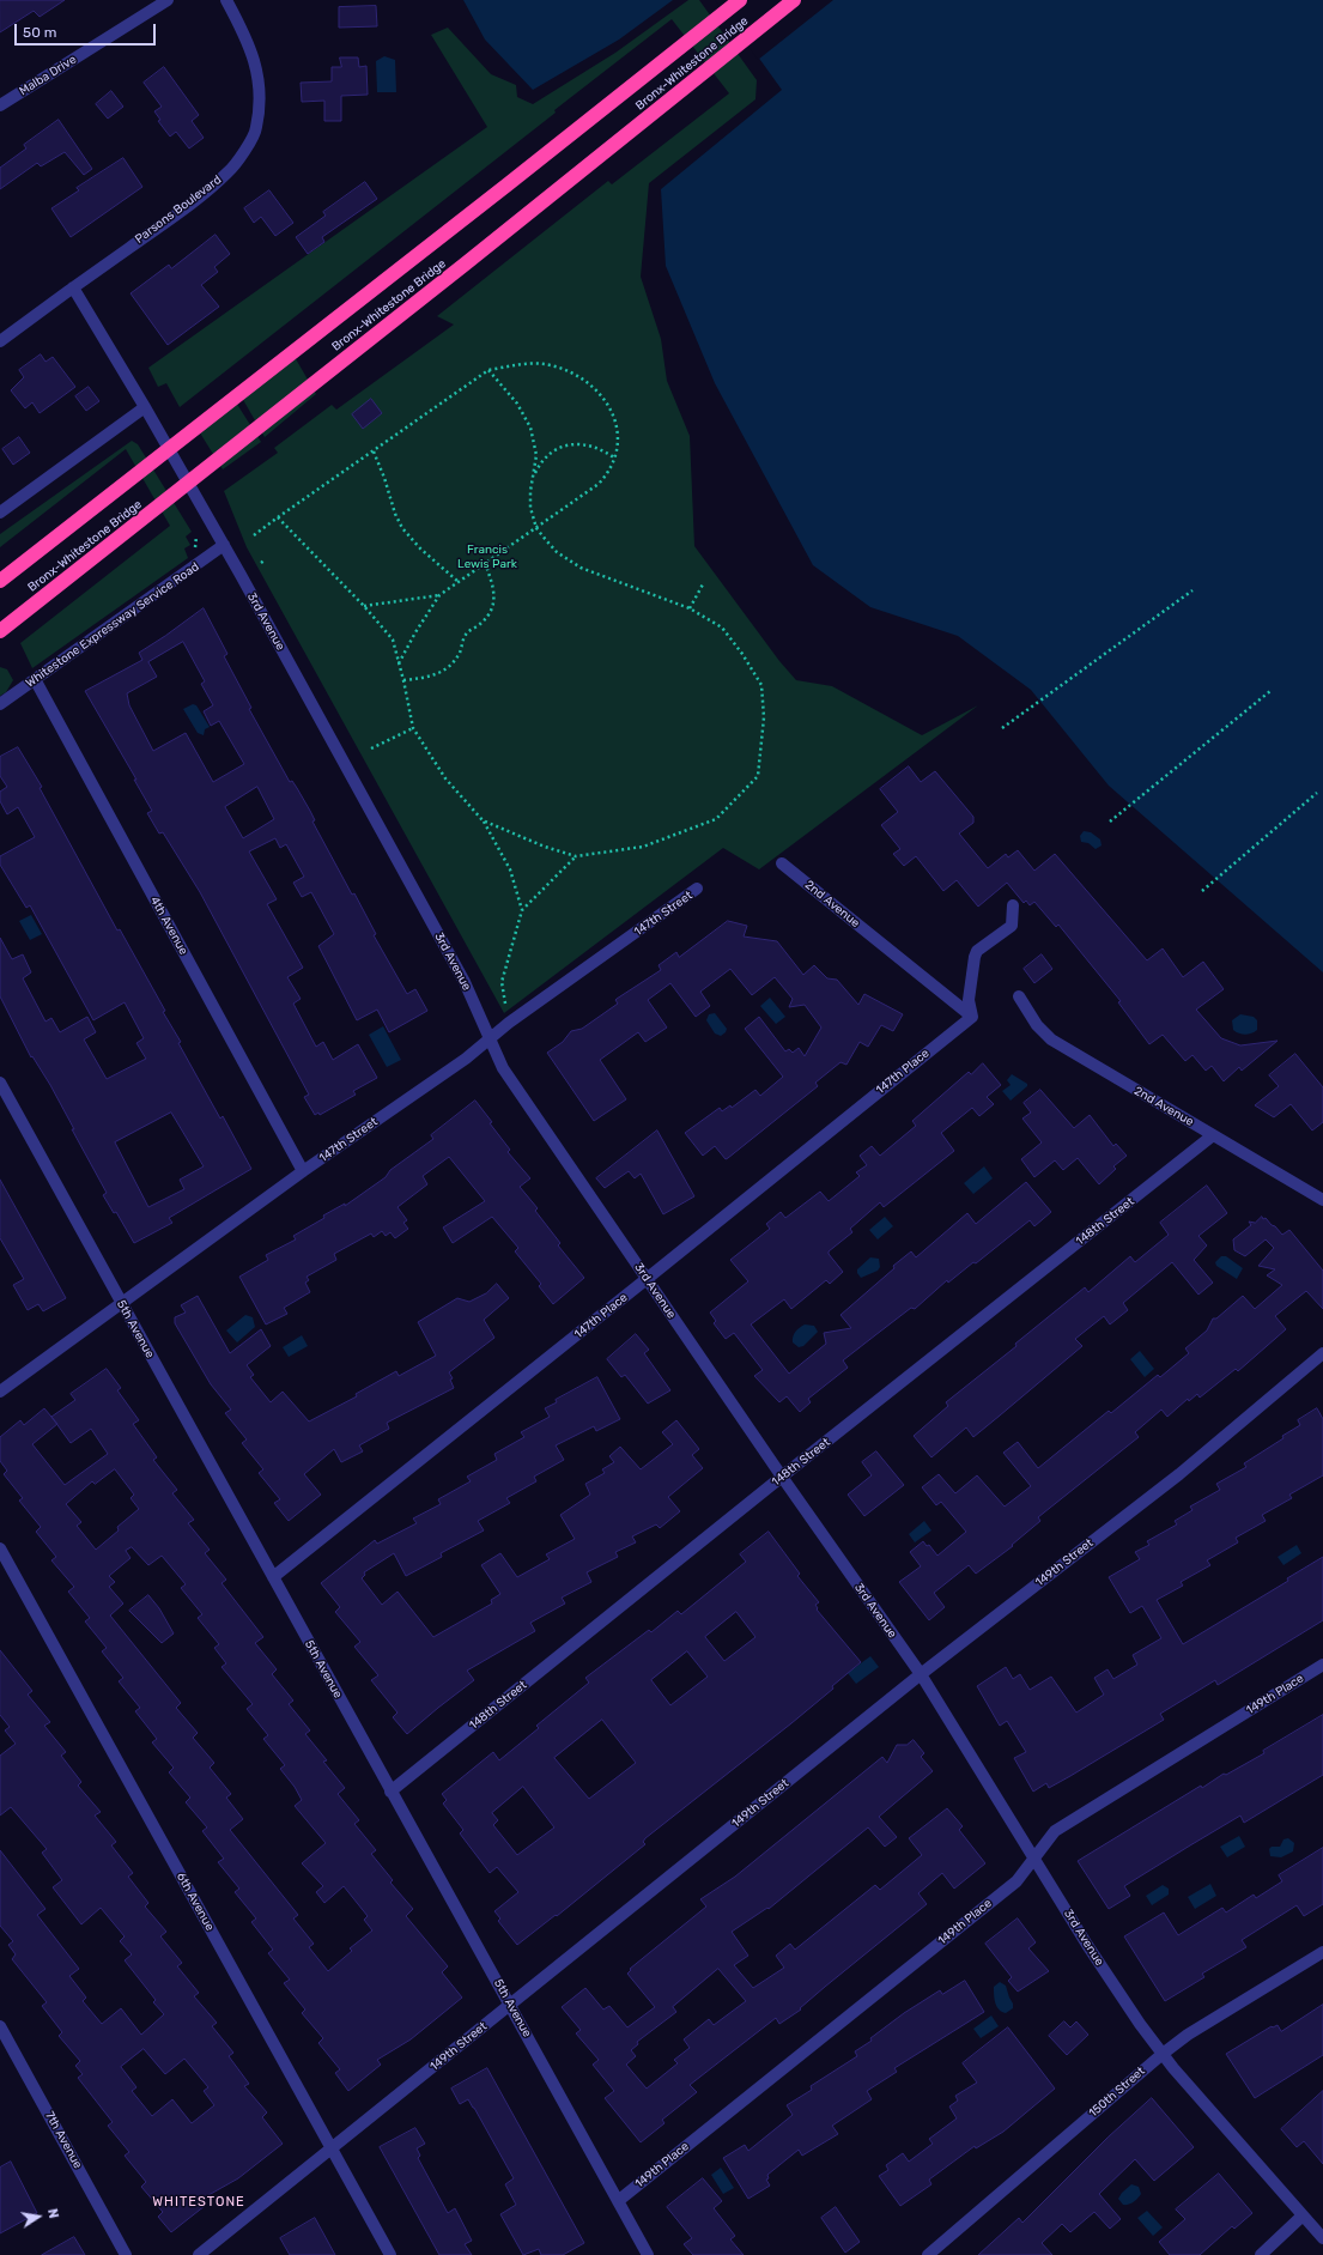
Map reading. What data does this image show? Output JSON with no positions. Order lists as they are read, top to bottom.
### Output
{
  "streets": {
    "highway": ["Bronx-Whitestone Bridge"],
    "street": [
      "Malba Drive",
      "Parsons Boulevard",
      "3rd Avenue",
      "Whitestone Expressway Service Road",
      "2nd Avenue",
      "147th Street",
      "4th Avenue",
      "147th Place",
      "148th Street",
      "5th Avenue",
      "149th Street",
      "149th Place",
      "6th Avenue",
      "150th Street",
      "7th Avenue"
    ]
  },
  "crossings": [
    ["Parsons Boulevard", "3rd Avenue"],
    ["3rd Avenue", "Whitestone Expressway Service Road"],
    ["3rd Avenue", "147th Street"],
    ["3rd Avenue", "147th Place"],
    ["3rd Avenue", "148th Street"],
    ["3rd Avenue", "149th Street"],
    ["3rd Avenue", "149th Place"],
    ["3rd Avenue", "150th Street"],
    ["Whitestone Expressway Service Road", "4th Avenue"],
    ["2nd Avenue", "147th Place"],
    ["2nd Avenue", "148th Street"],
    ["147th Street", "4th Avenue"],
    ["147th Street", "5th Avenue"],
    ["147th Place", "5th Avenue"],
    ["148th Street", "5th Avenue"],
    ["5th Avenue", "149th Street"],
    ["5th Avenue", "149th Place"],
    ["149th Street", "6th Avenue"]
  ],
  "districts": ["WHITESTONE"],
  "parks": ["Francis Lewis Park"],
  "scale_bar": "50 m",
  "north": "right"
}
